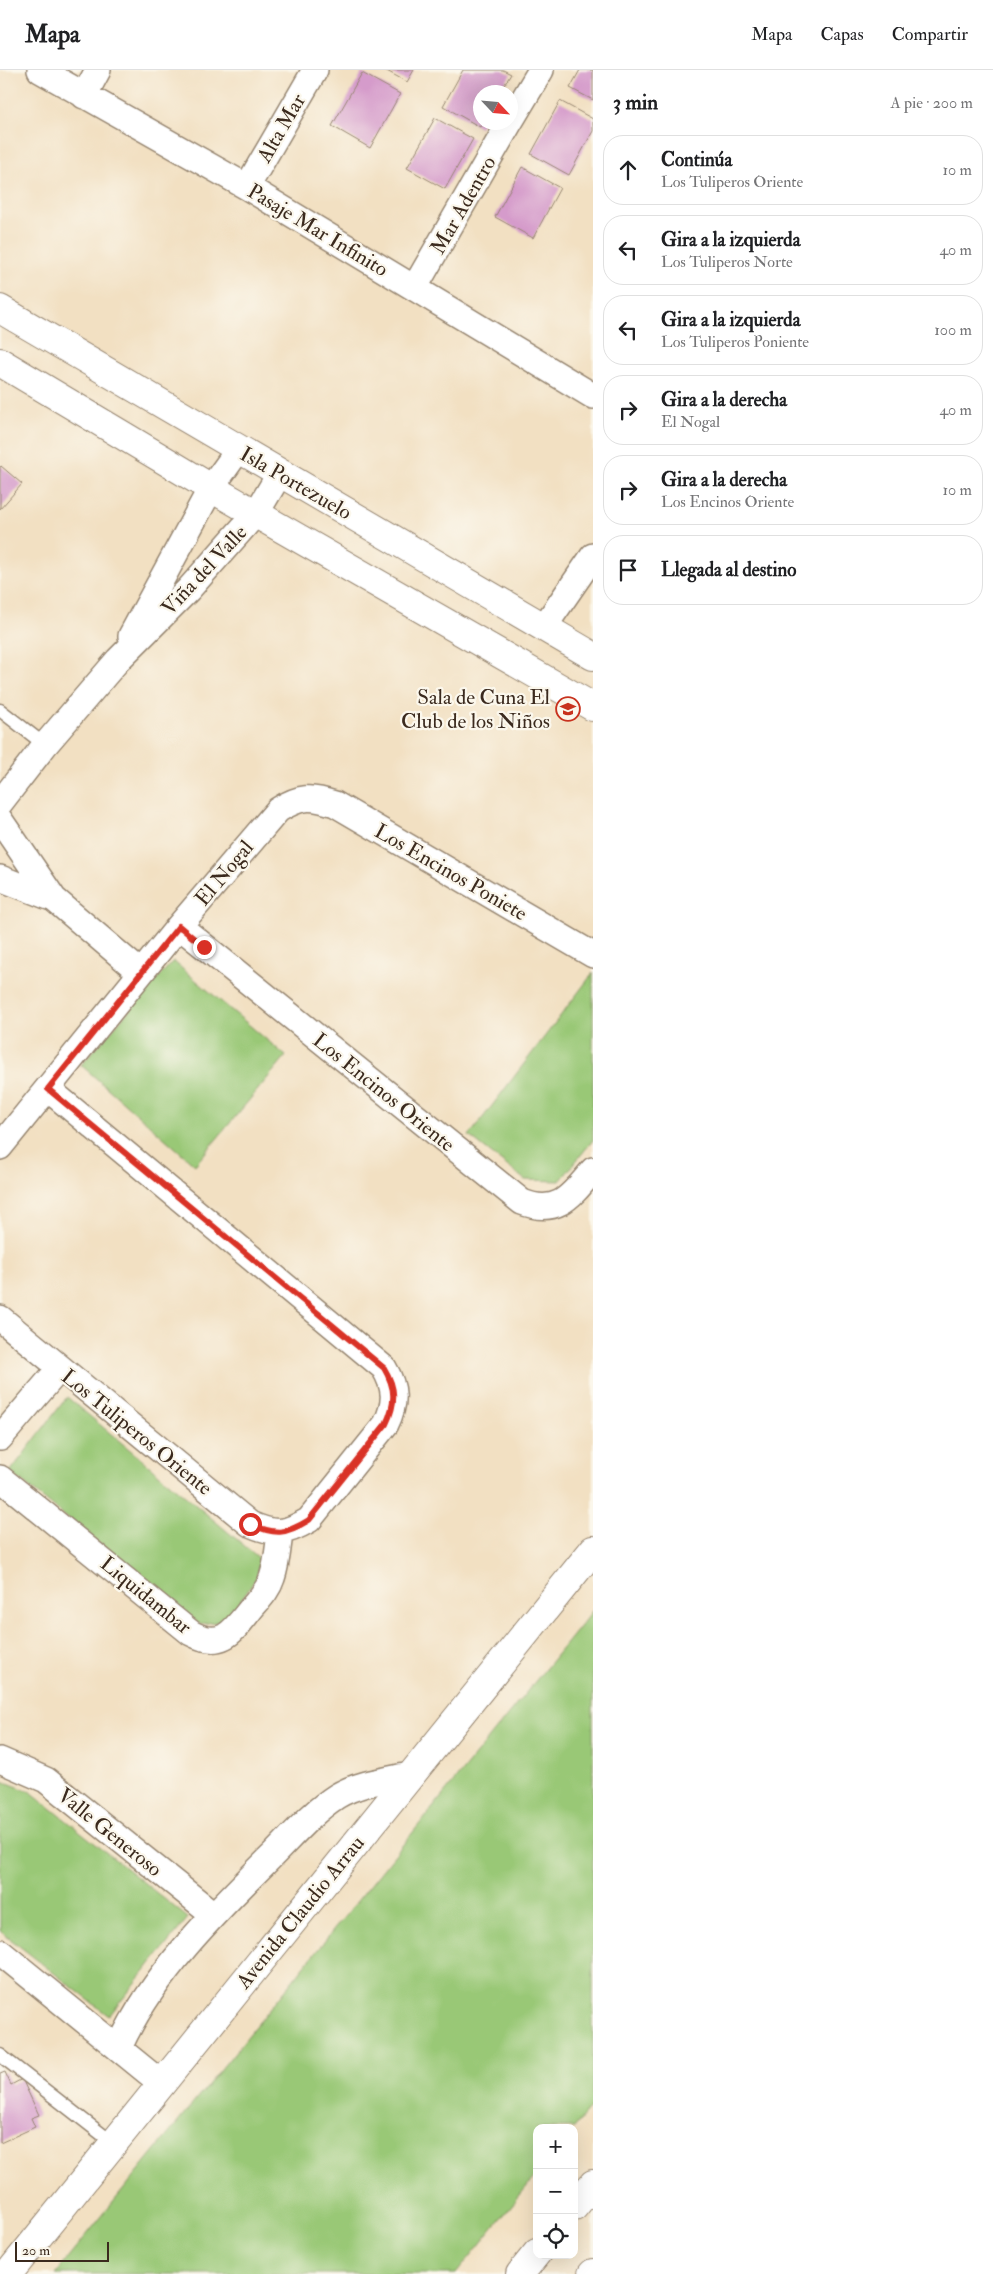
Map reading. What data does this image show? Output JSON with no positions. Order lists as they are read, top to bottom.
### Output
{
  "streets": {
    "main road": ["Isla Portezuelo", "Avenida Claudio Arrau"],
    "street": [
      "Alta Mar",
      "Mar Adentro",
      "Pasaje Mar Infinito",
      "Viña del Valle",
      "Los Encinos Poniete",
      "El Nogal",
      "Los Encinos Oriente",
      "Los Tuliperos Oriente",
      "Liquidambar",
      "Valle Generoso"
    ]
  },
  "crossings": [
    ["Alta Mar", "Pasaje Mar Infinito"],
    ["Mar Adentro", "Pasaje Mar Infinito"],
    ["Isla Portezuelo", "Viña del Valle"],
    ["Los Encinos Poniete", "El Nogal"],
    ["El Nogal", "Los Encinos Oriente"],
    ["Los Tuliperos Oriente", "Liquidambar"]
  ],
  "places": {
    "school or university": ["Sala de Cuna El Club de los Niños"]
  },
  "scale_bar": "20 m",
  "north": "bottom right",
  "page": {
    "header": "Mapa",
    "nav": ["Mapa", "Capas", "Compartir"],
    "heading": ["3 min", "A pie · 200 m"],
    "list": [
      ["Continúa", "Los Tuliperos Oriente", "10 m"],
      ["Gira a la izquierda", "Los Tuliperos Norte", "40 m"],
      ["Gira a la izquierda", "Los Tuliperos Poniente", "100 m"],
      ["Gira a la derecha", "El Nogal", "40 m"],
      ["Gira a la derecha", "Los Encinos Oriente", "10 m"],
      "Llegada al destino"
    ],
    "map_buttons": ["+", "−"],
    "scale": "20 m"
  }
}
